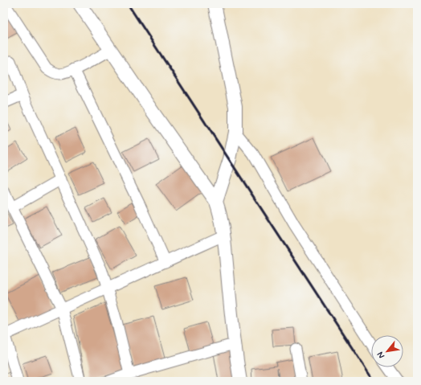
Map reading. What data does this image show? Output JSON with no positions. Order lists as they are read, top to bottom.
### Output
{
  "north": "bottom left"
}
